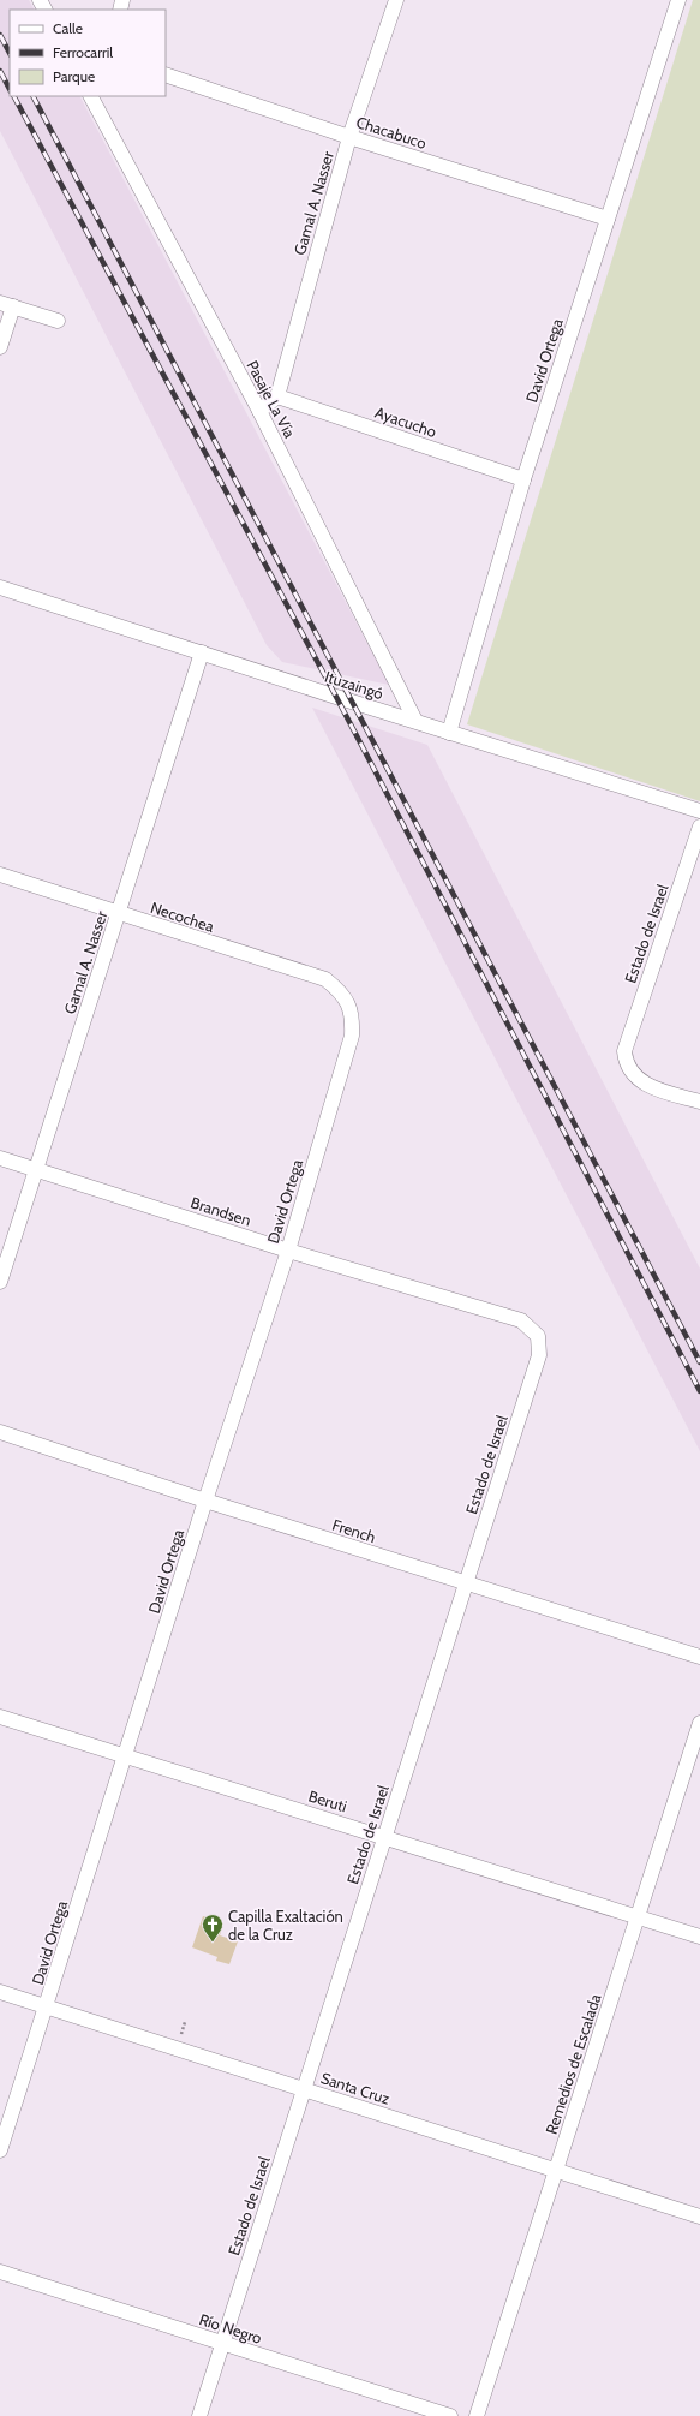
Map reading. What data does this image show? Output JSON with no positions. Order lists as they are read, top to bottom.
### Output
{
  "streets": {
    "street": [
      "Chacabuco",
      "Gamal A. Nasser",
      "David Ortega",
      "Pasaje La Vía",
      "Ayacucho",
      "Ituzaingó",
      "Necochea",
      "Estado de Israel",
      "Brandsen",
      "French",
      "Beruti",
      "Remedios de Escalada",
      "Santa Cruz",
      "Río Negro"
    ]
  },
  "crossings": [
    ["Chacabuco", "Gamal A. Nasser"],
    ["Chacabuco", "David Ortega"],
    ["Gamal A. Nasser", "Ayacucho"],
    ["Gamal A. Nasser", "Ituzaingó"],
    ["Gamal A. Nasser", "Necochea"],
    ["Gamal A. Nasser", "Brandsen"],
    ["David Ortega", "Ayacucho"],
    ["David Ortega", "Ituzaingó"],
    ["David Ortega", "Necochea"],
    ["David Ortega", "Brandsen"],
    ["David Ortega", "French"],
    ["David Ortega", "Beruti"],
    ["David Ortega", "Santa Cruz"],
    ["Pasaje La Vía", "Ituzaingó"],
    ["Estado de Israel", "Brandsen"],
    ["Estado de Israel", "French"],
    ["Estado de Israel", "Beruti"],
    ["Estado de Israel", "Santa Cruz"],
    ["Estado de Israel", "Río Negro"],
    ["Beruti", "Remedios de Escalada"],
    ["Remedios de Escalada", "Santa Cruz"]
  ],
  "places": {
    "church": ["Capilla Exaltación de la Cruz"]
  },
  "legend": ["Calle", "Ferrocarril", "Parque"]
}
